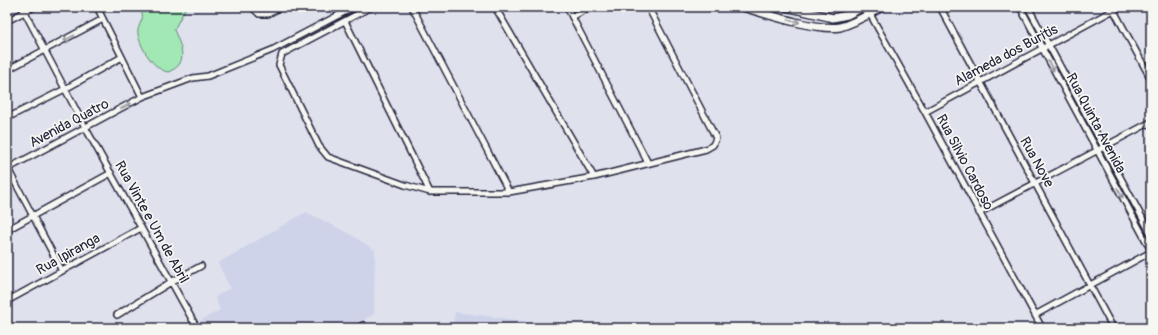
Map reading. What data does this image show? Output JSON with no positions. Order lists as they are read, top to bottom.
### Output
{
  "streets": {
    "street": [
      "Alameda dos Buritis",
      "Avenida Quatro",
      "Rua Quinta Avenida",
      "Rua Silvio Cardoso",
      "Rua Nove",
      "Rua Vinte e Um de Abril",
      "Rua Ipiranga"
    ]
  },
  "crossings": [
    ["Alameda dos Buritis", "Rua Quinta Avenida"],
    ["Alameda dos Buritis", "Rua Silvio Cardoso"],
    ["Alameda dos Buritis", "Rua Nove"],
    ["Avenida Quatro", "Rua Vinte e Um de Abril"],
    ["Rua Vinte e Um de Abril", "Rua Ipiranga"]
  ]
}
